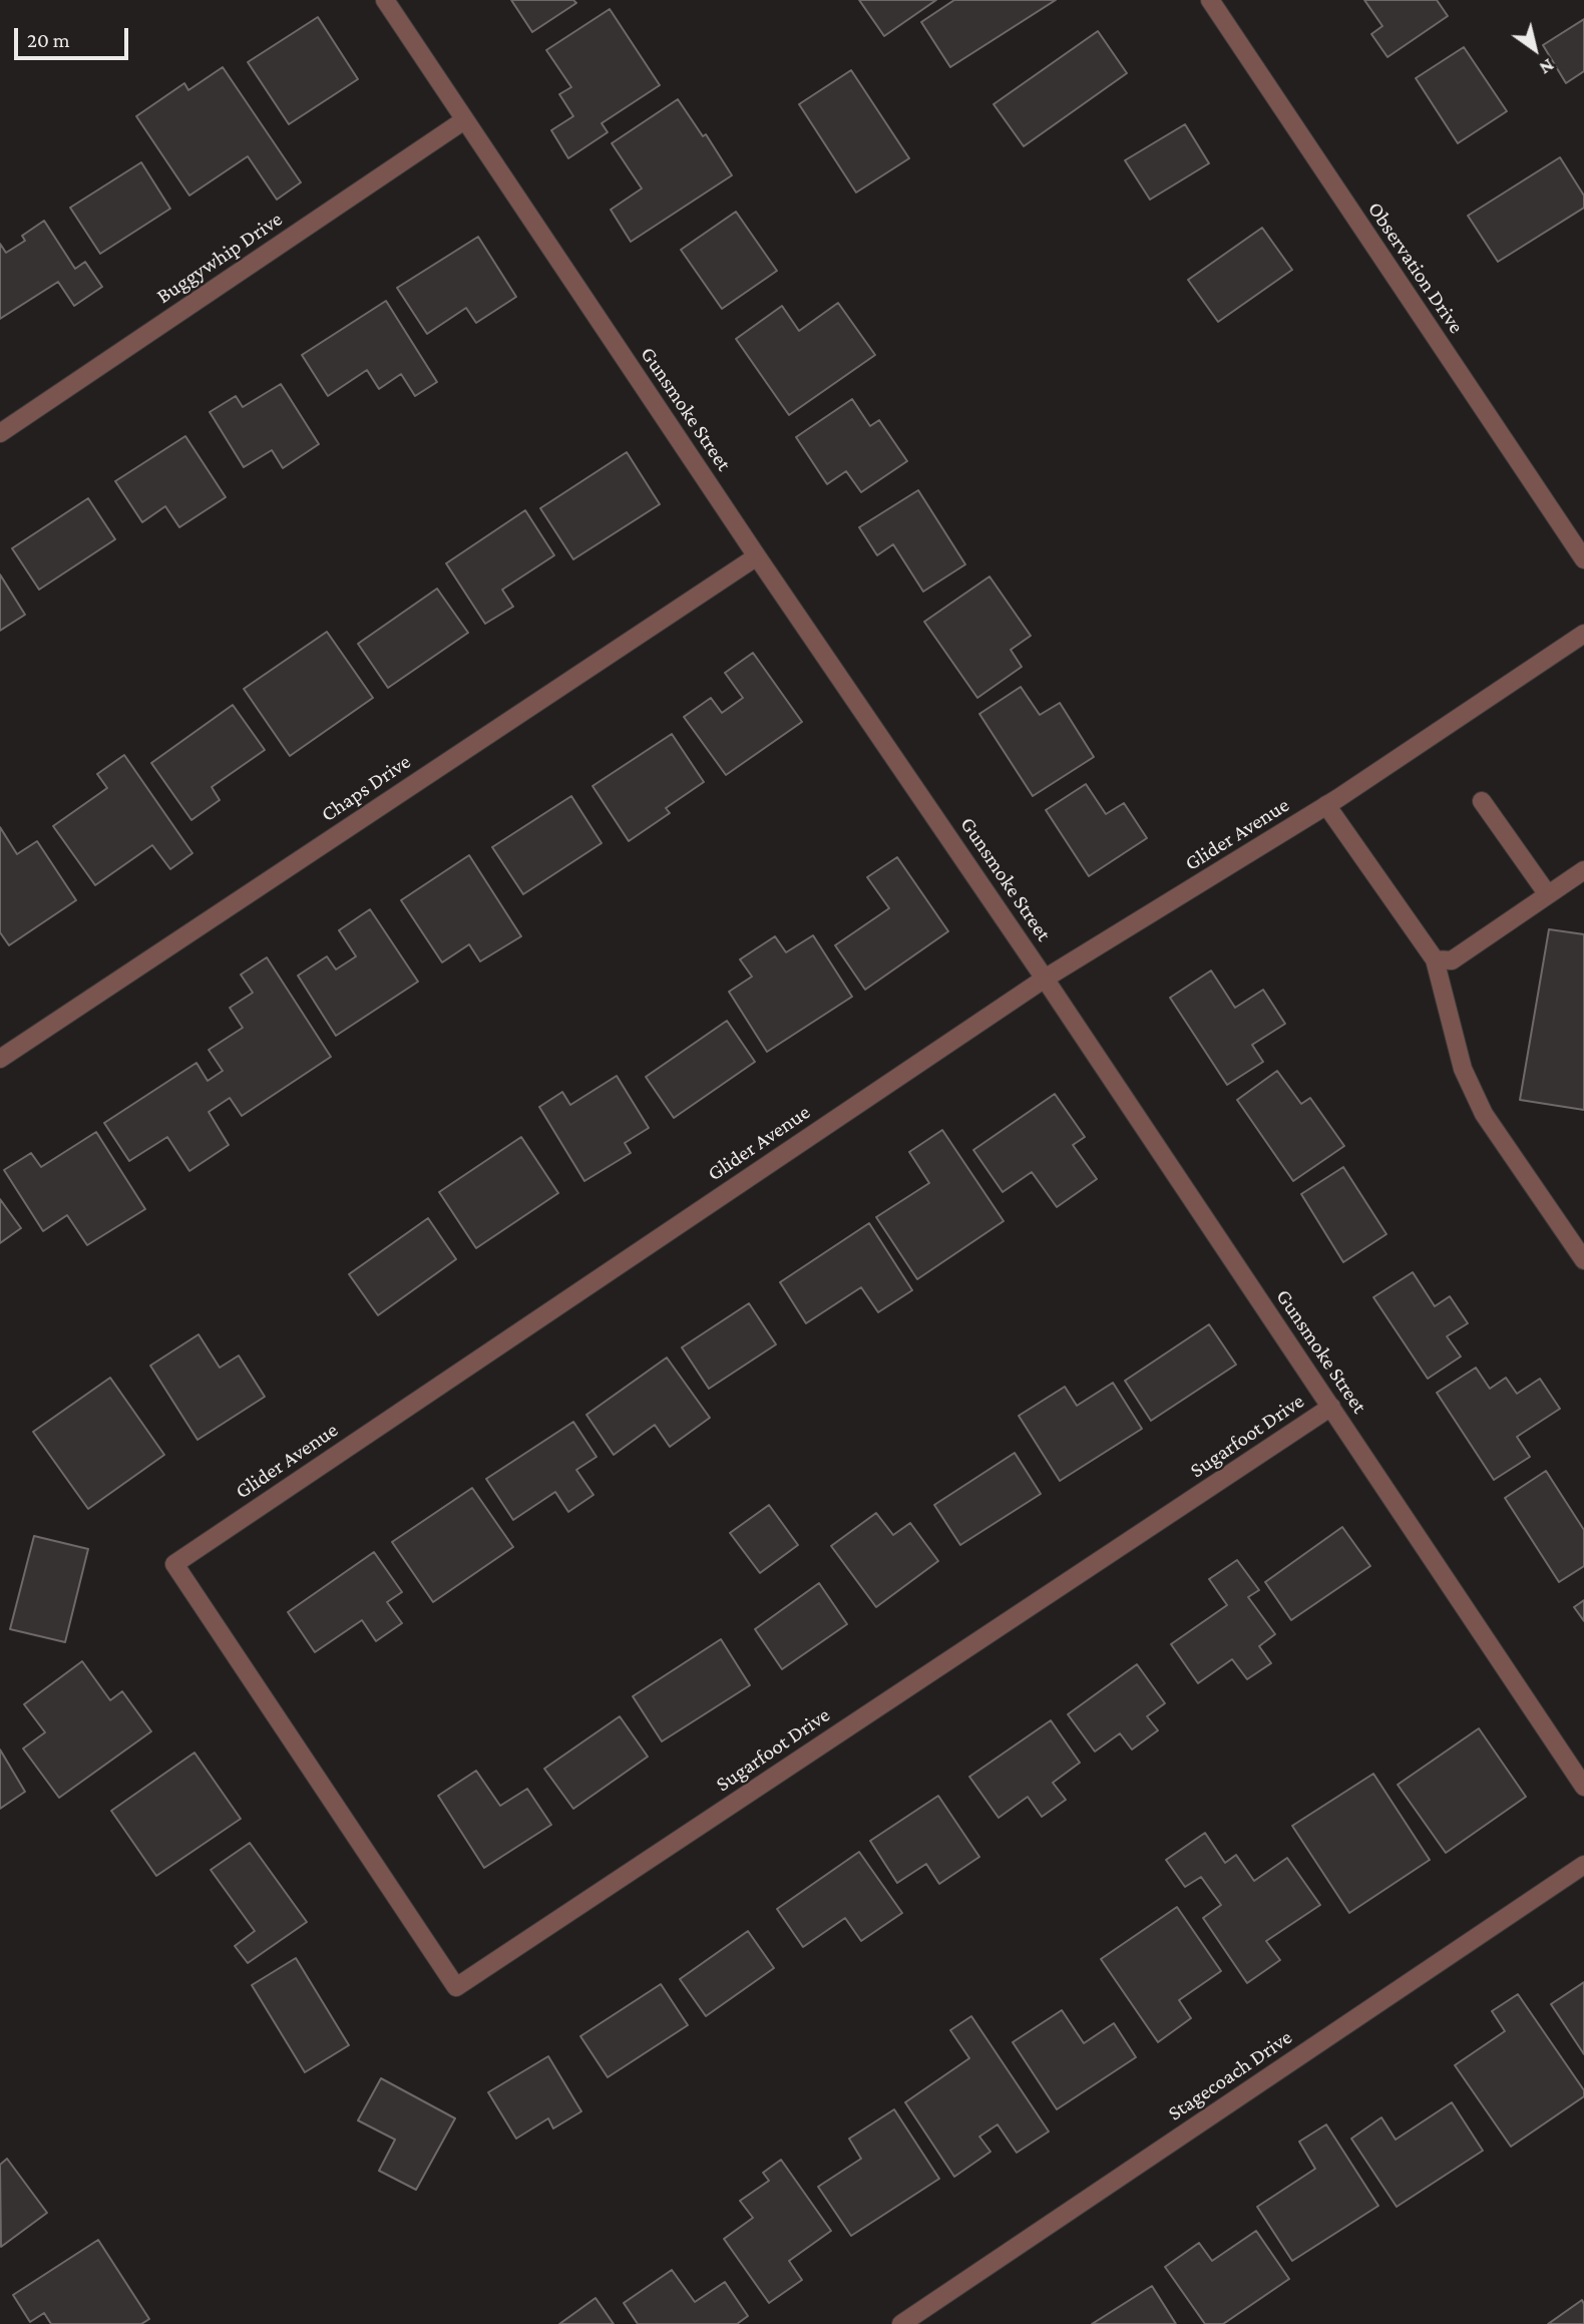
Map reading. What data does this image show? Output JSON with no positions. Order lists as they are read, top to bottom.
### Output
{
  "streets": {
    "street": [
      "Buggywhip Drive",
      "Observation Drive",
      "Gunsmoke Street",
      "Chaps Drive",
      "Glider Avenue",
      "Sugarfoot Drive",
      "Stagecoach Drive"
    ]
  },
  "crossings": [
    ["Buggywhip Drive", "Gunsmoke Street"],
    ["Gunsmoke Street", "Chaps Drive"],
    ["Gunsmoke Street", "Glider Avenue"],
    ["Gunsmoke Street", "Sugarfoot Drive"],
    ["Glider Avenue", "Sugarfoot Drive"]
  ],
  "scale_bar": "20 m",
  "north": "bottom right"
}
